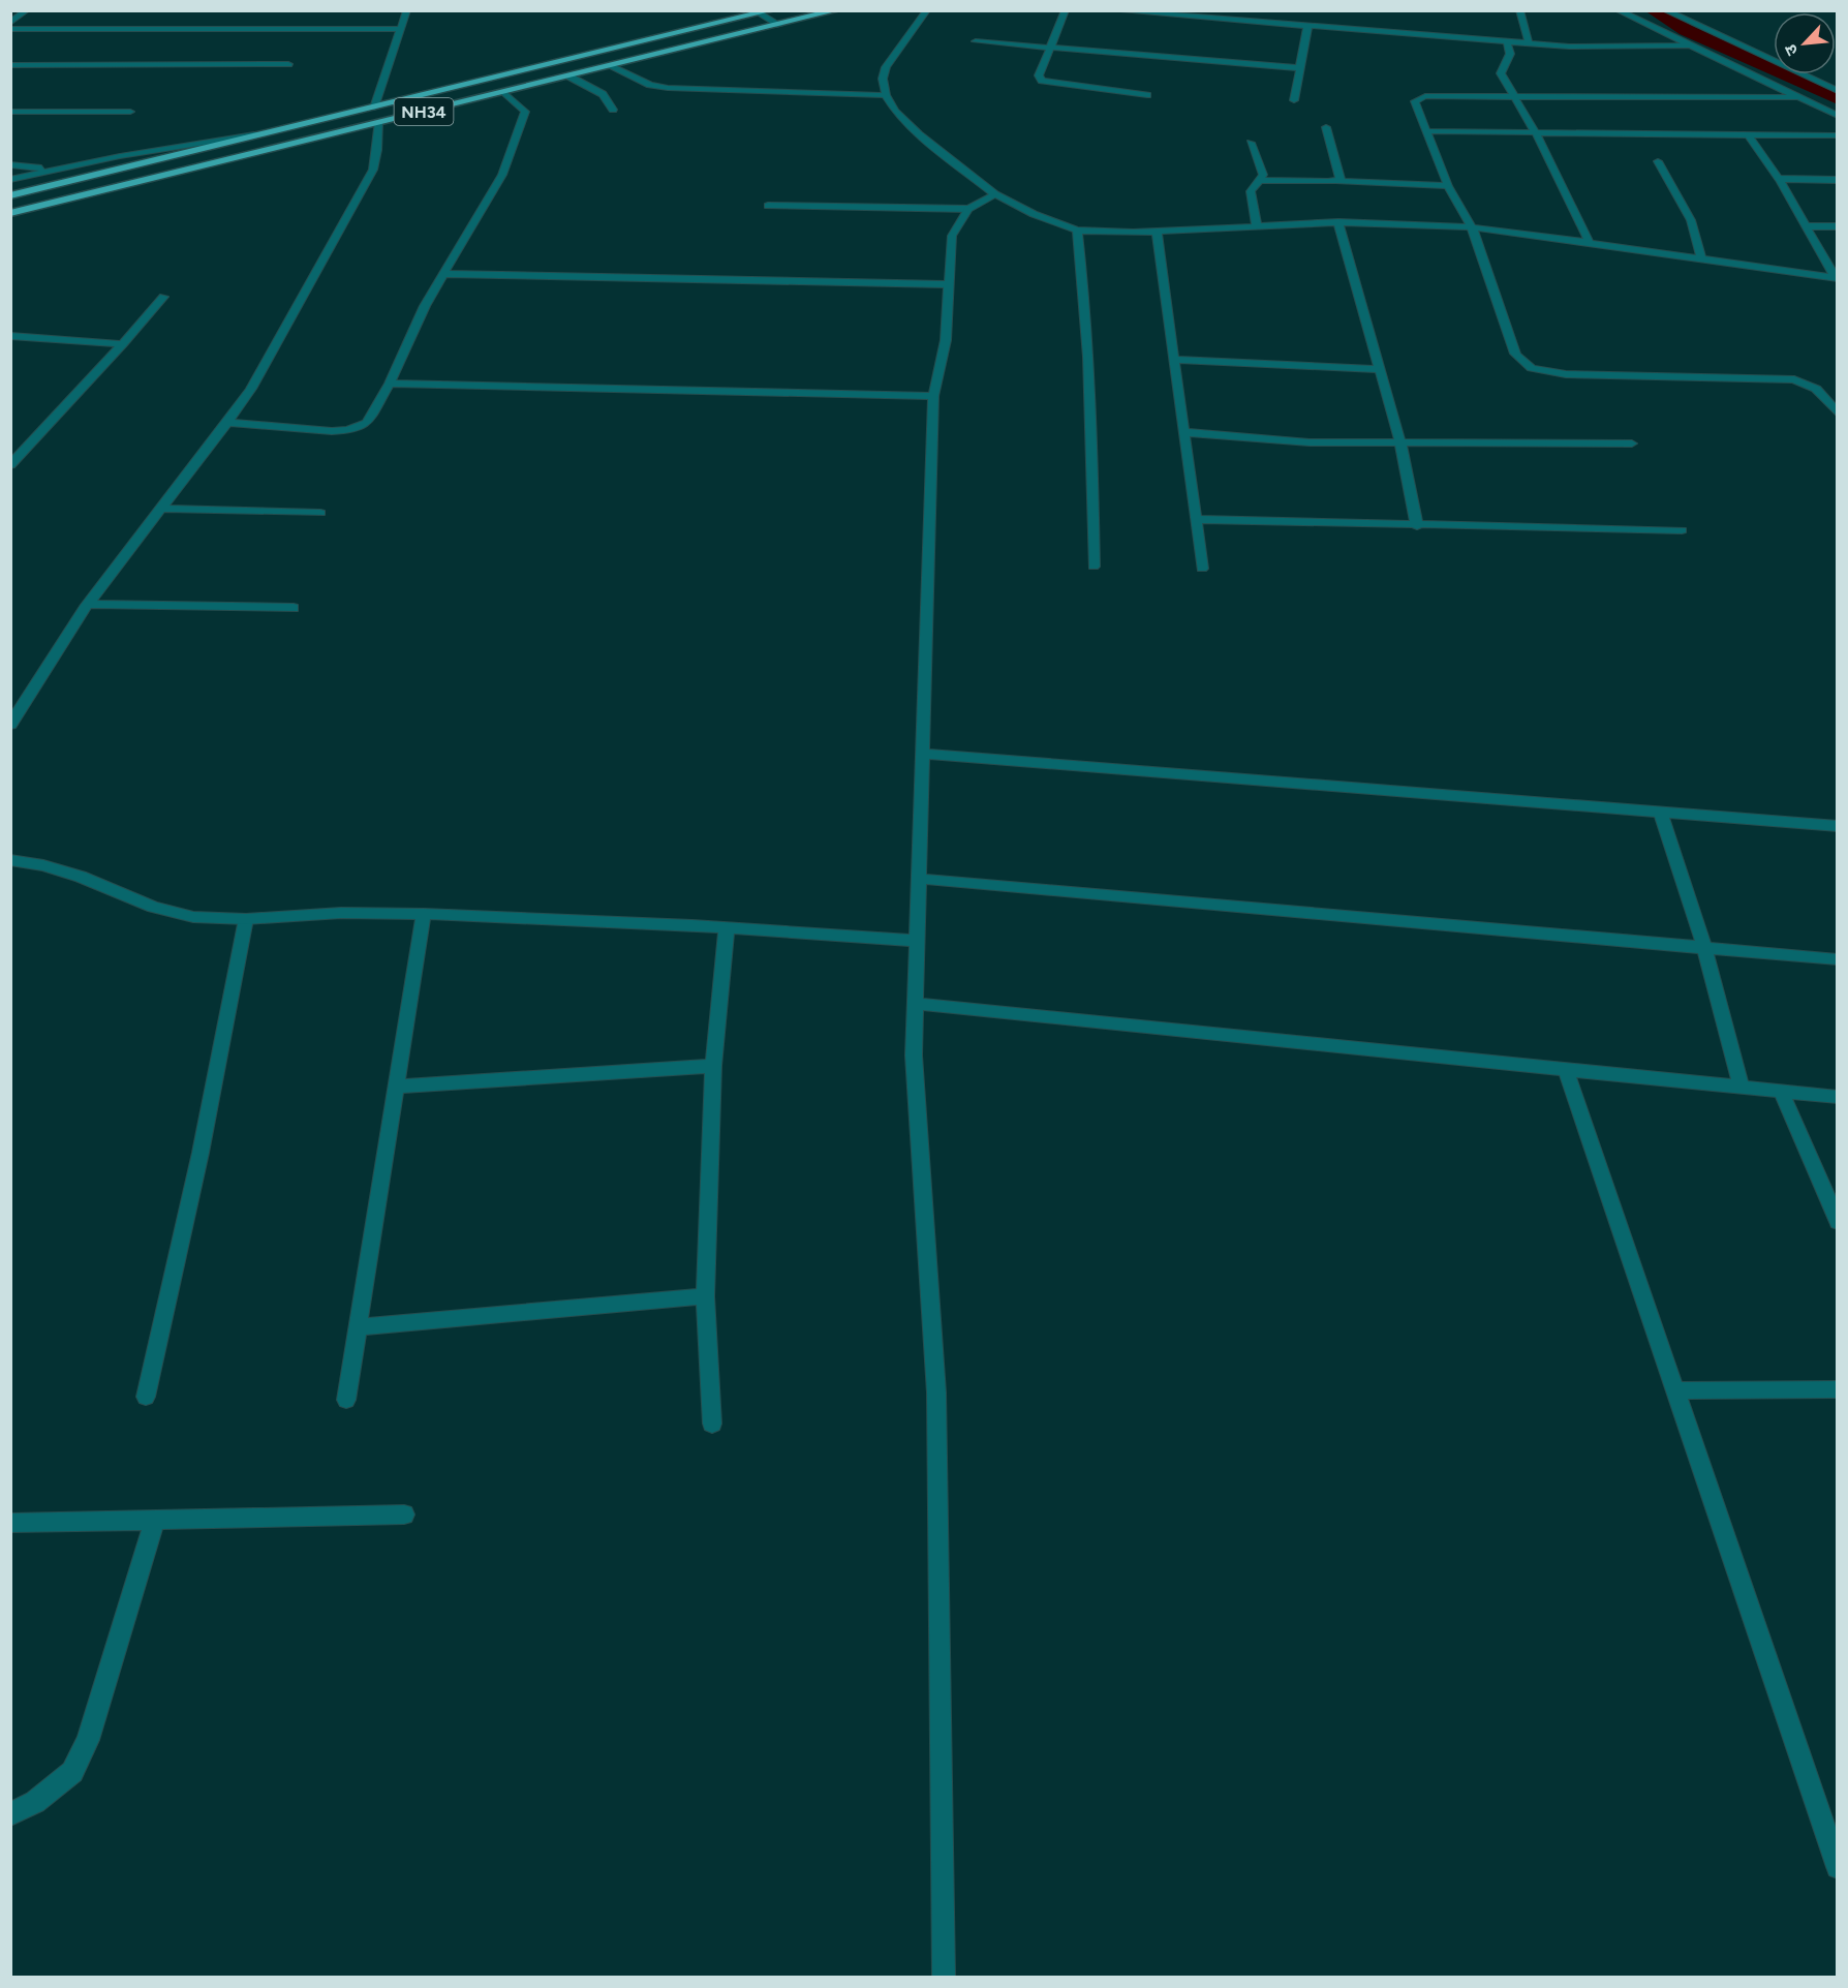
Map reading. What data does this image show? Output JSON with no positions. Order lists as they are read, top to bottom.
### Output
{
  "streets": {
    "highway": ["NH34"]
  },
  "north": "bottom left"
}
